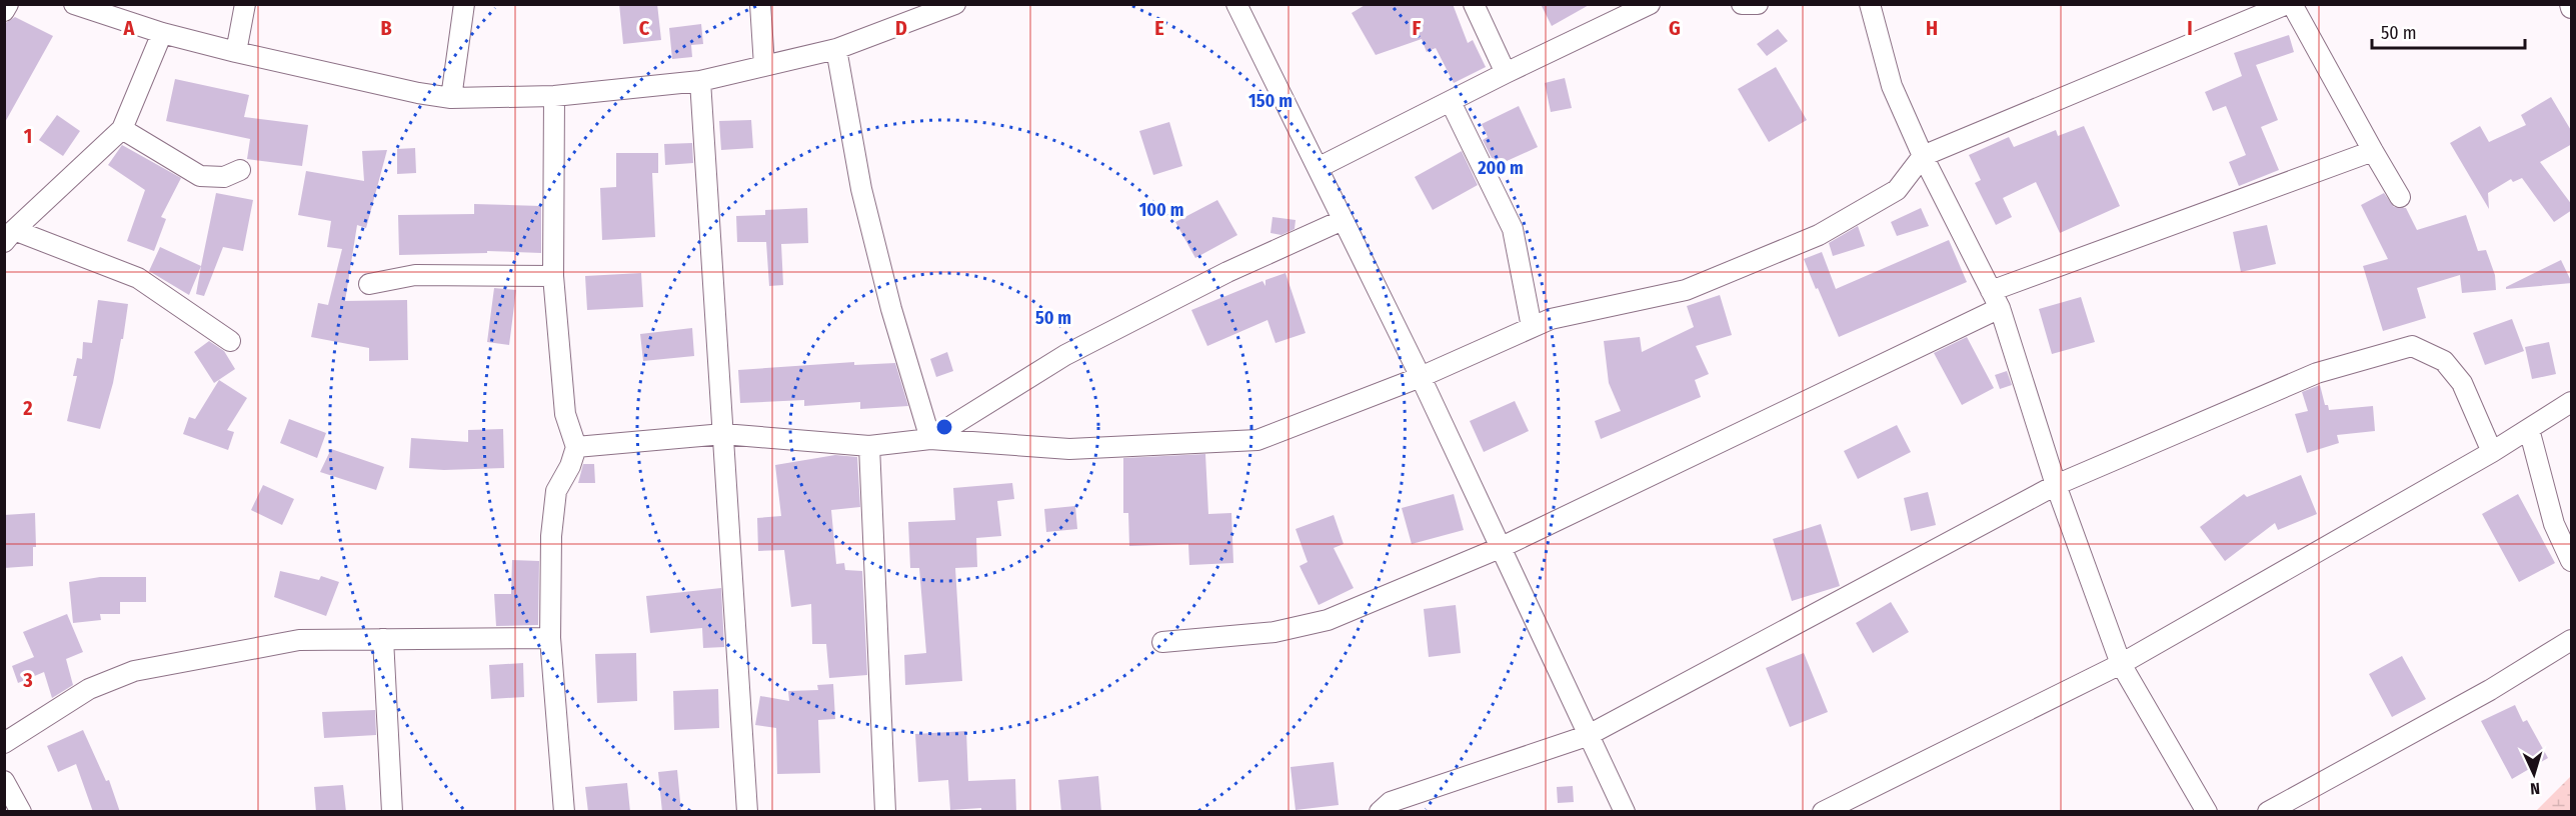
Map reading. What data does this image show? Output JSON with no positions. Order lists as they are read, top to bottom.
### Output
{
  "scale_bar": "50 m",
  "north": "bottom",
  "grid": {
    "columns": [
      "A",
      "B",
      "C",
      "D",
      "E",
      "F",
      "G",
      "H",
      "I"
    ],
    "rows": ["1", "2", "3"]
  },
  "rings": [
    "150 m",
    "200 m",
    "100 m",
    "50 m"
  ]
}
